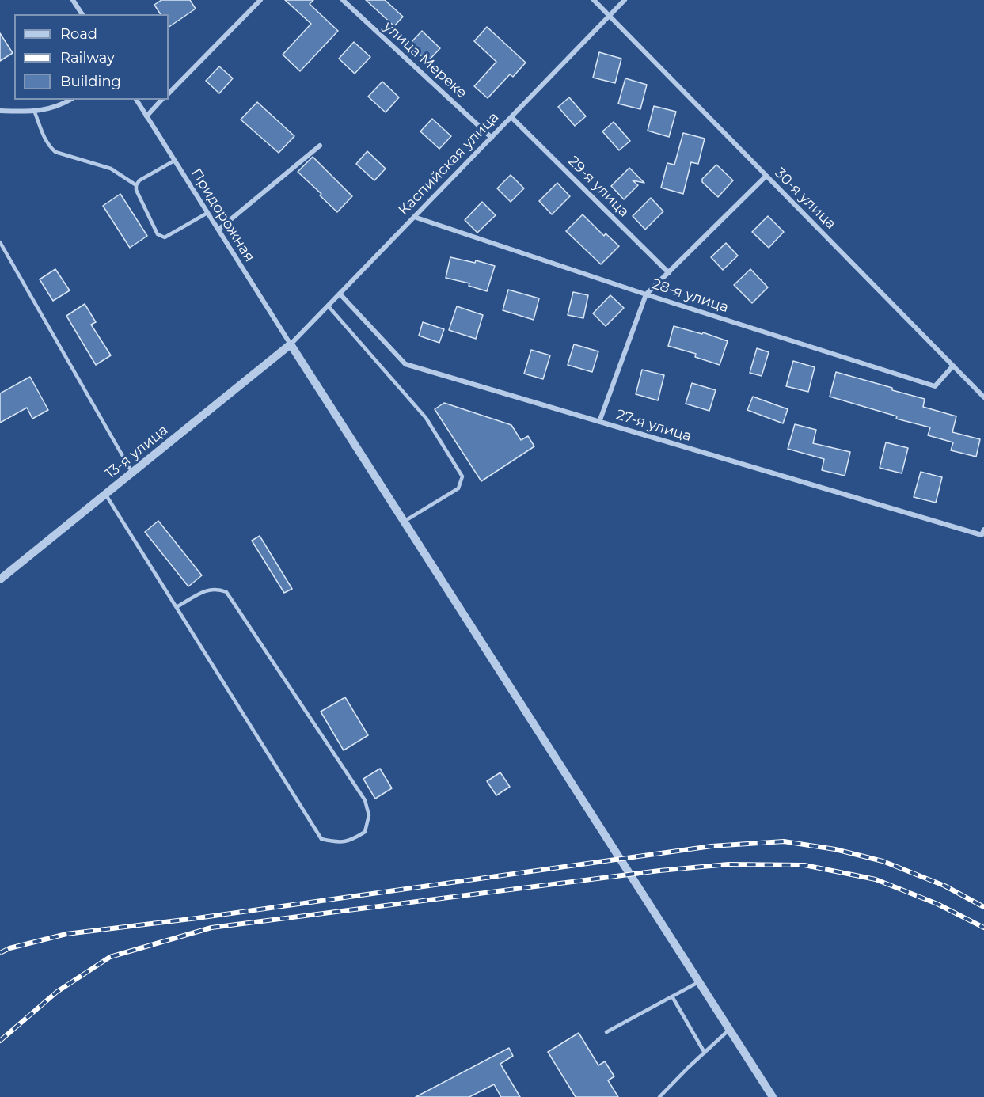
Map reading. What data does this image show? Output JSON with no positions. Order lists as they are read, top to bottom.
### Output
{
  "streets": {
    "street": [
      "улица Мереке",
      "Каспийская улица",
      "29-я улица",
      "30-я улица",
      "Придорожная",
      "28-я улица",
      "27-я улица",
      "13-я улица"
    ]
  },
  "crossings": [
    ["улица Мереке", "Каспийская улица"],
    ["Каспийская улица", "29-я улица"],
    ["Каспийская улица", "30-я улица"],
    ["Каспийская улица", "Придорожная"],
    ["Каспийская улица", "28-я улица"],
    ["Каспийская улица", "27-я улица"],
    ["Каспийская улица", "13-я улица"],
    ["30-я улица", "28-я улица"],
    ["Придорожная", "13-я улица"]
  ],
  "legend": ["Road", "Railway", "Building"]
}
